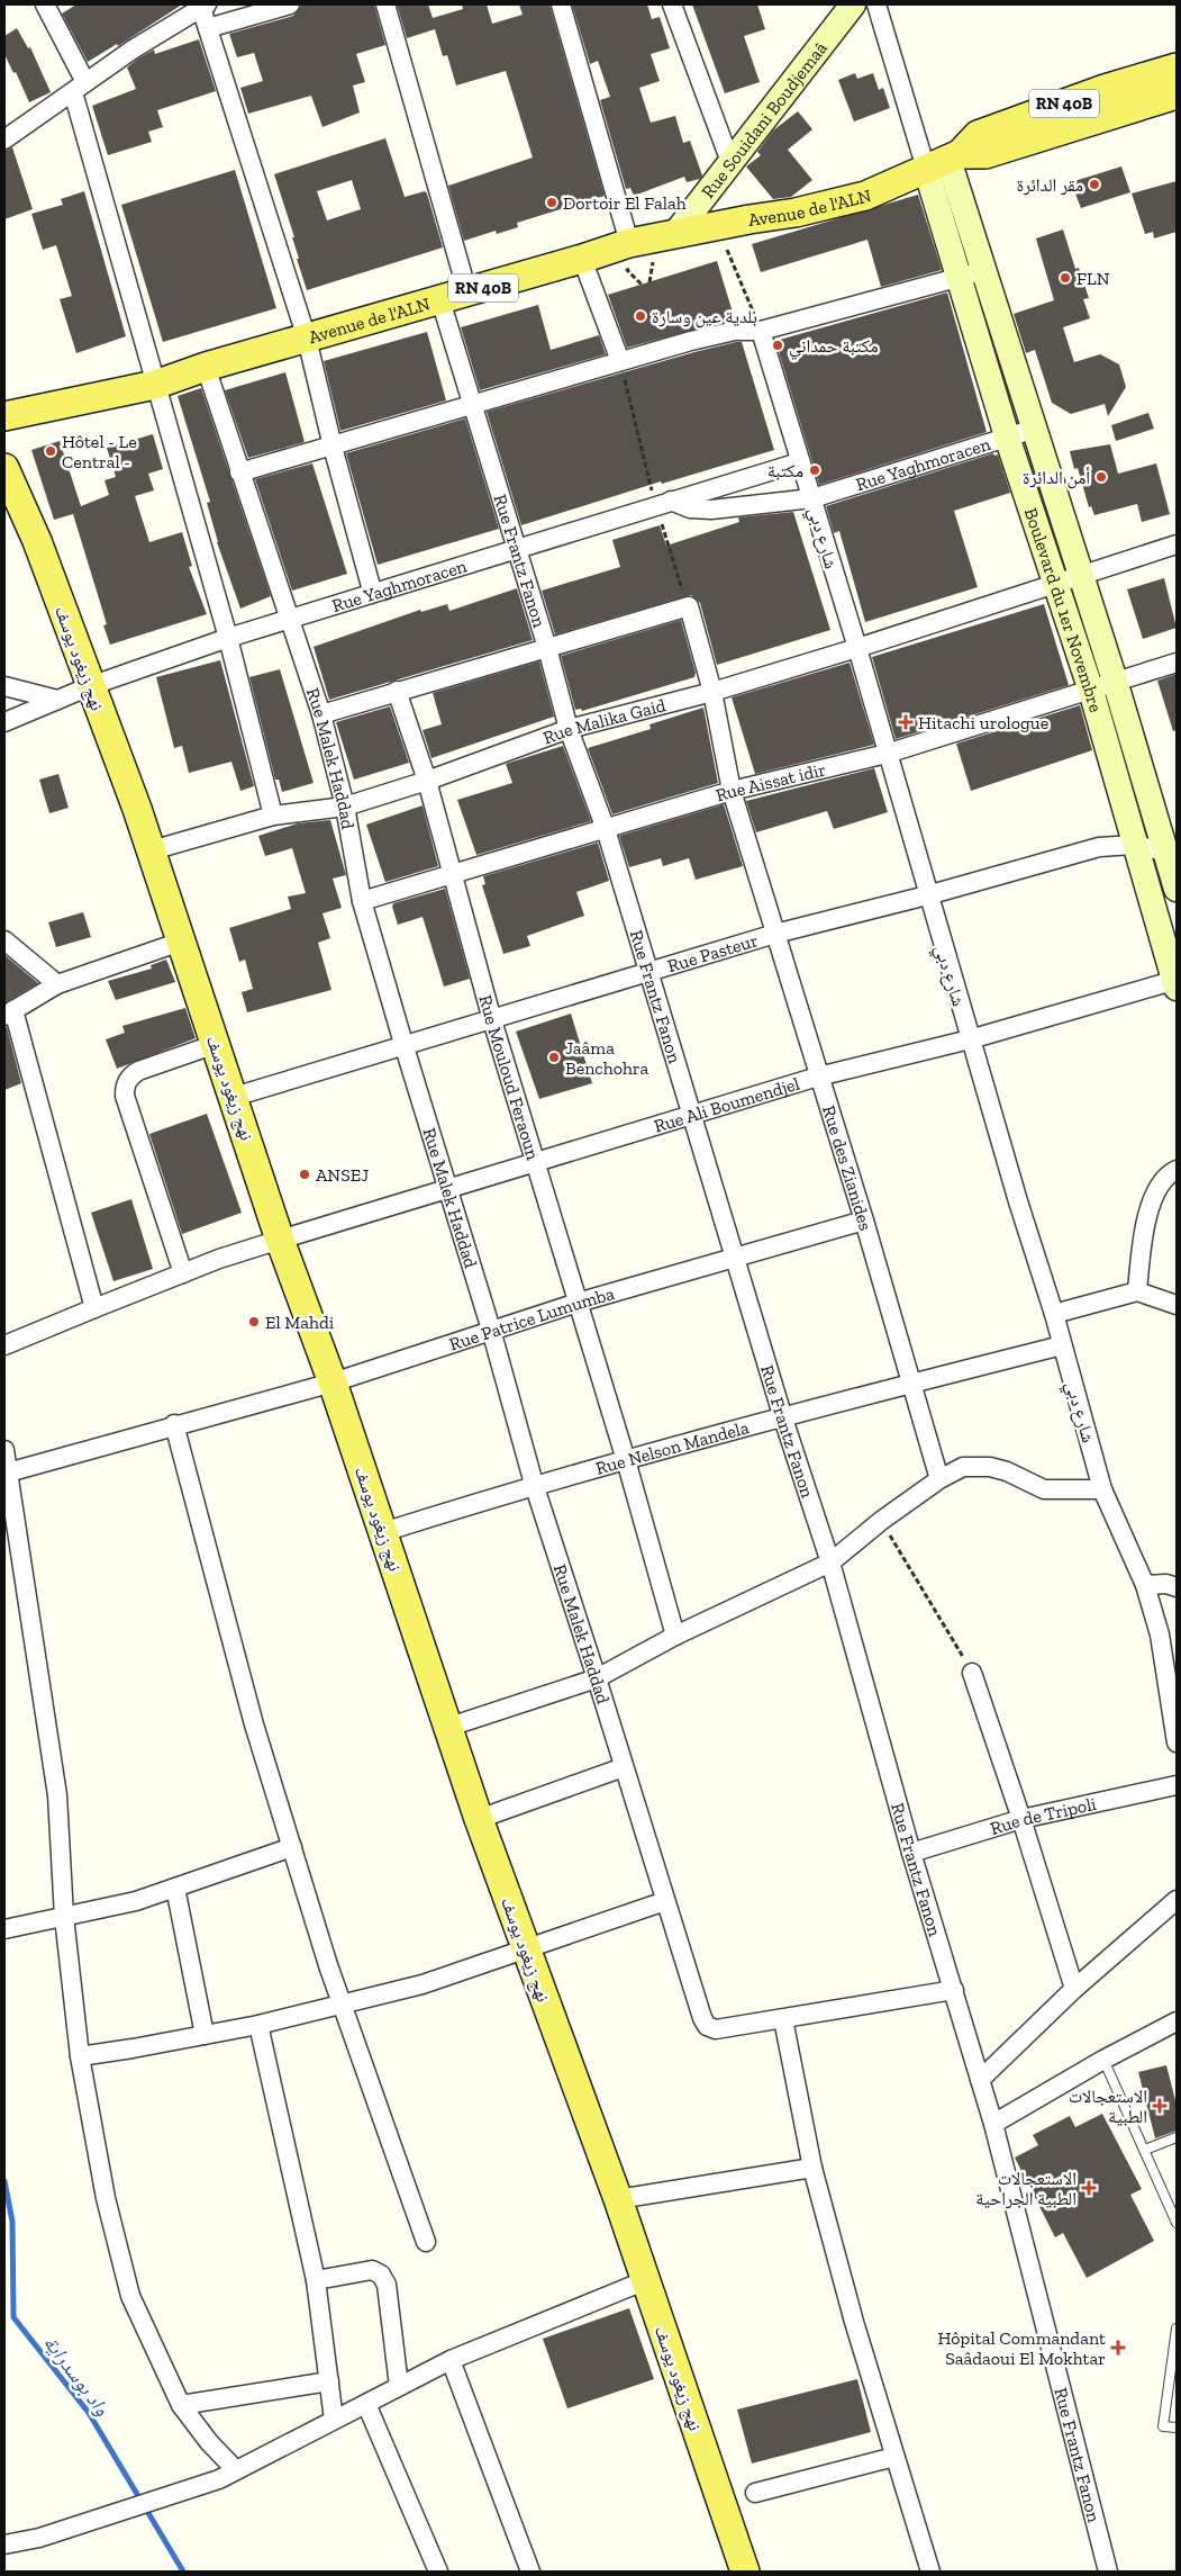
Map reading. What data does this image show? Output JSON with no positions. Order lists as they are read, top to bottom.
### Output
{
  "streets": {
    "main road": [
      "RN 40B",
      "Rue Souidani Boudjemaâ",
      "Avenue de l'ALN",
      "Boulevard du 1er Novembre",
      "نهج زيغود يوسف"
    ],
    "street": [
      "Rue Yaghmoracen",
      "شارع دبي",
      "Rue Frantz Fanon",
      "Rue Malika Gaid",
      "Rue Malek Haddad",
      "Rue Aissat idir",
      "Rue Pasteur",
      "Rue Mouloud Feraoun",
      "Rue Ali Boumendjel",
      "Rue des Zianides",
      "Rue Patrice Lumumba",
      "Rue Nelson Mandela",
      "Rue de Tripoli"
    ]
  },
  "crossings": [
    ["RN 40B", "Avenue de l'ALN"],
    ["RN 40B", "Boulevard du 1er Novembre"],
    ["Rue Souidani Boudjemaâ", "Avenue de l'ALN"],
    ["Avenue de l'ALN", "Rue Frantz Fanon"],
    ["Avenue de l'ALN", "Boulevard du 1er Novembre"],
    ["Avenue de l'ALN", "Rue Malek Haddad"],
    ["Rue Yaghmoracen", "شارع دبي"],
    ["Rue Yaghmoracen", "Rue Frantz Fanon"],
    ["Rue Yaghmoracen", "Boulevard du 1er Novembre"],
    ["Rue Yaghmoracen", "نهج زيغود يوسف"],
    ["Rue Yaghmoracen", "Rue Malek Haddad"],
    ["شارع دبي", "Rue Malika Gaid"],
    ["شارع دبي", "Rue Aissat idir"],
    ["شارع دبي", "Rue Pasteur"],
    ["شارع دبي", "Rue Ali Boumendjel"],
    ["شارع دبي", "Rue Nelson Mandela"],
    ["Rue Frantz Fanon", "Rue Malika Gaid"],
    ["Rue Frantz Fanon", "Rue Aissat idir"],
    ["Rue Frantz Fanon", "Rue Pasteur"],
    ["Rue Frantz Fanon", "Rue Ali Boumendjel"],
    ["Rue Frantz Fanon", "Rue Patrice Lumumba"],
    ["Rue Frantz Fanon", "Rue Nelson Mandela"],
    ["Rue Frantz Fanon", "Rue de Tripoli"],
    ["Boulevard du 1er Novembre", "Rue Malika Gaid"],
    ["Boulevard du 1er Novembre", "Rue Aissat idir"],
    ["Boulevard du 1er Novembre", "Rue Pasteur"],
    ["Boulevard du 1er Novembre", "Rue Ali Boumendjel"],
    ["نهج زيغود يوسف", "Rue Malika Gaid"],
    ["نهج زيغود يوسف", "Rue Pasteur"],
    ["نهج زيغود يوسف", "Rue Ali Boumendjel"],
    ["نهج زيغود يوسف", "Rue Patrice Lumumba"],
    ["نهج زيغود يوسف", "Rue Nelson Mandela"],
    ["Rue Malika Gaid", "Rue Malek Haddad"],
    ["Rue Malika Gaid", "Rue Mouloud Feraoun"],
    ["Rue Malika Gaid", "Rue des Zianides"],
    ["Rue Malek Haddad", "Rue Aissat idir"],
    ["Rue Malek Haddad", "Rue Pasteur"],
    ["Rue Malek Haddad", "Rue Ali Boumendjel"],
    ["Rue Malek Haddad", "Rue Patrice Lumumba"],
    ["Rue Malek Haddad", "Rue Nelson Mandela"],
    ["Rue Aissat idir", "Rue Mouloud Feraoun"],
    ["Rue Aissat idir", "Rue des Zianides"],
    ["Rue Pasteur", "Rue Mouloud Feraoun"],
    ["Rue Pasteur", "Rue des Zianides"],
    ["Rue Mouloud Feraoun", "Rue Ali Boumendjel"],
    ["Rue Mouloud Feraoun", "Rue Patrice Lumumba"],
    ["Rue Mouloud Feraoun", "Rue Nelson Mandela"],
    ["Rue Ali Boumendjel", "Rue des Zianides"],
    ["Rue des Zianides", "Rue Patrice Lumumba"],
    ["Rue des Zianides", "Rue Nelson Mandela"]
  ],
  "water": ["واد بوسدراية"],
  "places": {
    "other": [
      "مقر الدائرة",
      "Dortoir El Falah",
      "FLN",
      "بلدية عين وسارة",
      "مكتبة حمداني",
      "Hôtel - Le Central -",
      "مكتبة",
      "أمن الدائرة",
      "Jaâma Benchohra",
      "ANSEJ",
      "El Mahdi"
    ],
    "health": [
      "Hitachi urologue",
      "الاستعجالات الطبية",
      "الاستعجالات الطبية الجراحية",
      "Hôpital Commandant Saâdaoui El Mokhtar"
    ]
  }
}
